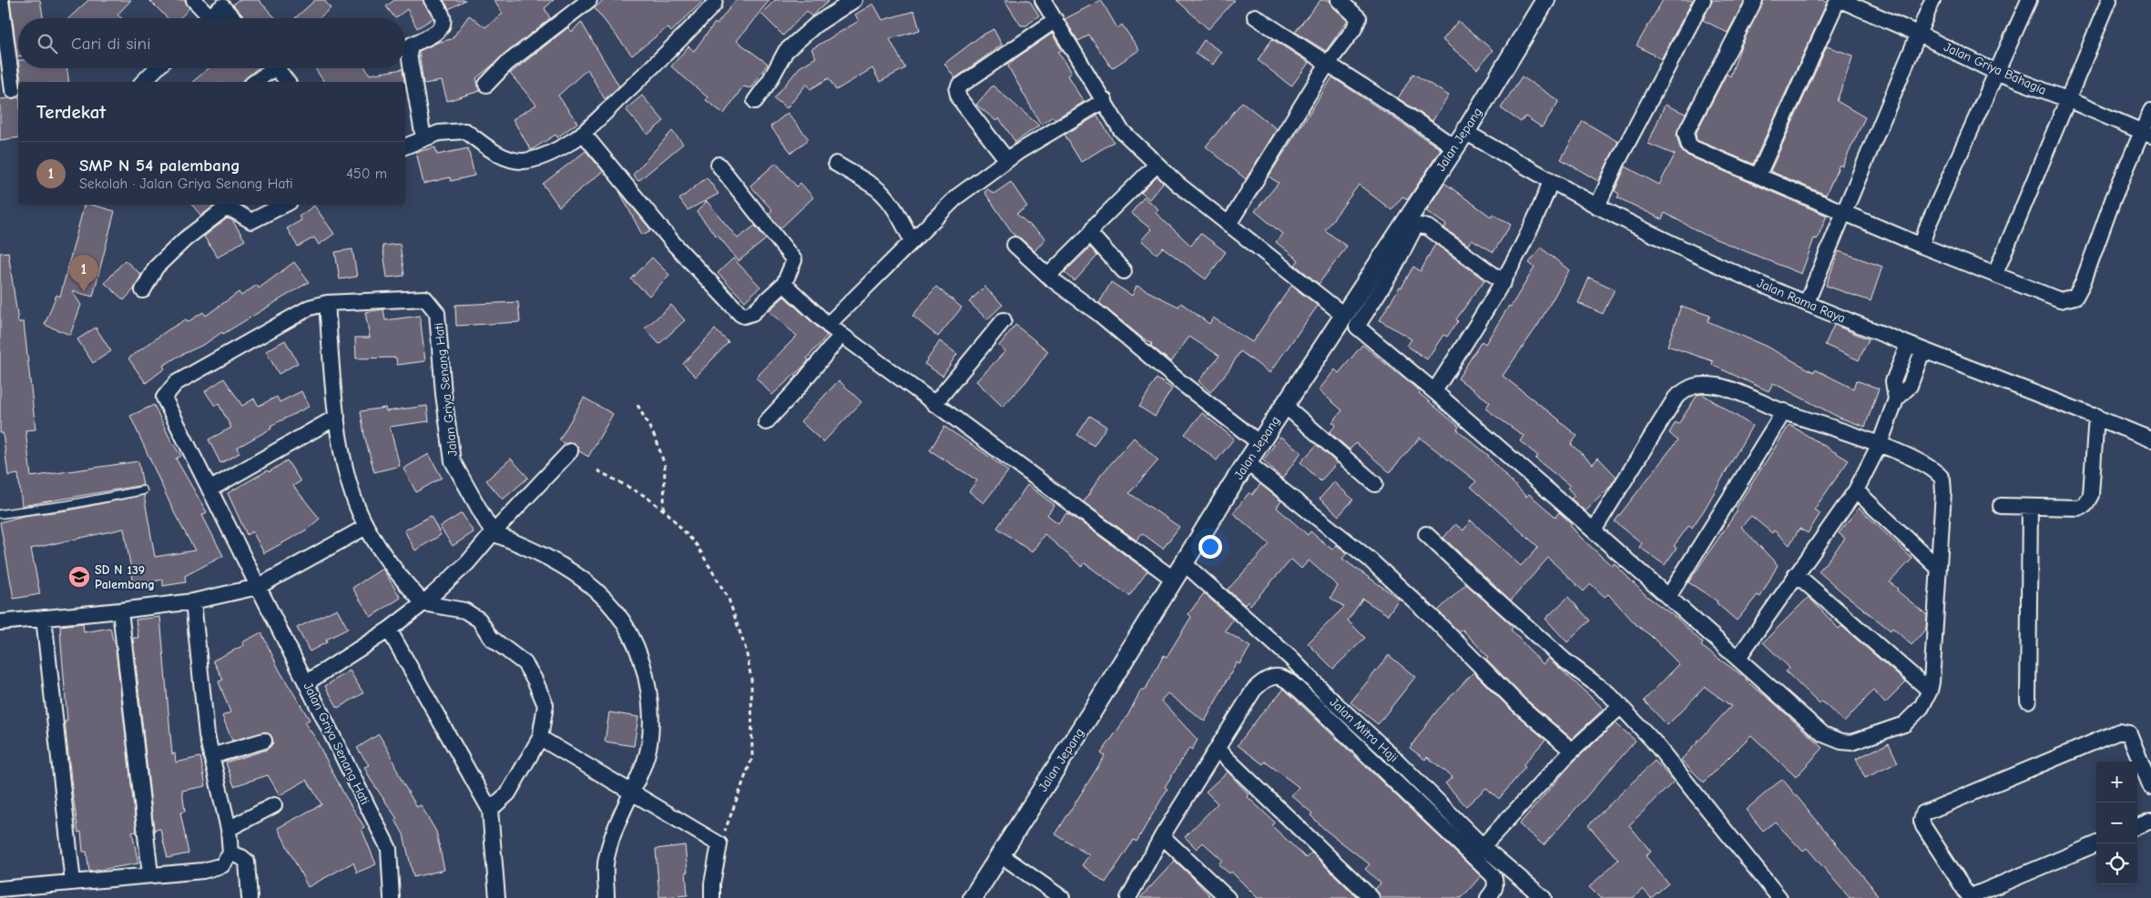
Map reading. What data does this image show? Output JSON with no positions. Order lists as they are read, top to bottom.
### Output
{
  "streets": {
    "street": [
      "Jalan Griya Bahagia",
      "Jalan Jepang",
      "Jalan Rama Raya",
      "Jalan Griya Senang Hati",
      "Jalan Mitra Haji"
    ]
  },
  "crossings": [
    ["Jalan Jepang", "Jalan Rama Raya"],
    ["Jalan Jepang", "Jalan Mitra Haji"]
  ],
  "places": {
    "school or university": ["SD N 139 Palembang"]
  },
  "page": {
    "search": "Cari di sini",
    "heading": "Terdekat",
    "list": [
      {
        "mark": "1",
        "name": "SMP N 54 palembang",
        "note": "Sekolah · Jalan Griya Senang Hati",
        "value": "450 m"
      }
    ],
    "pins": "1",
    "map_buttons": ["+", "−"]
  }
}
